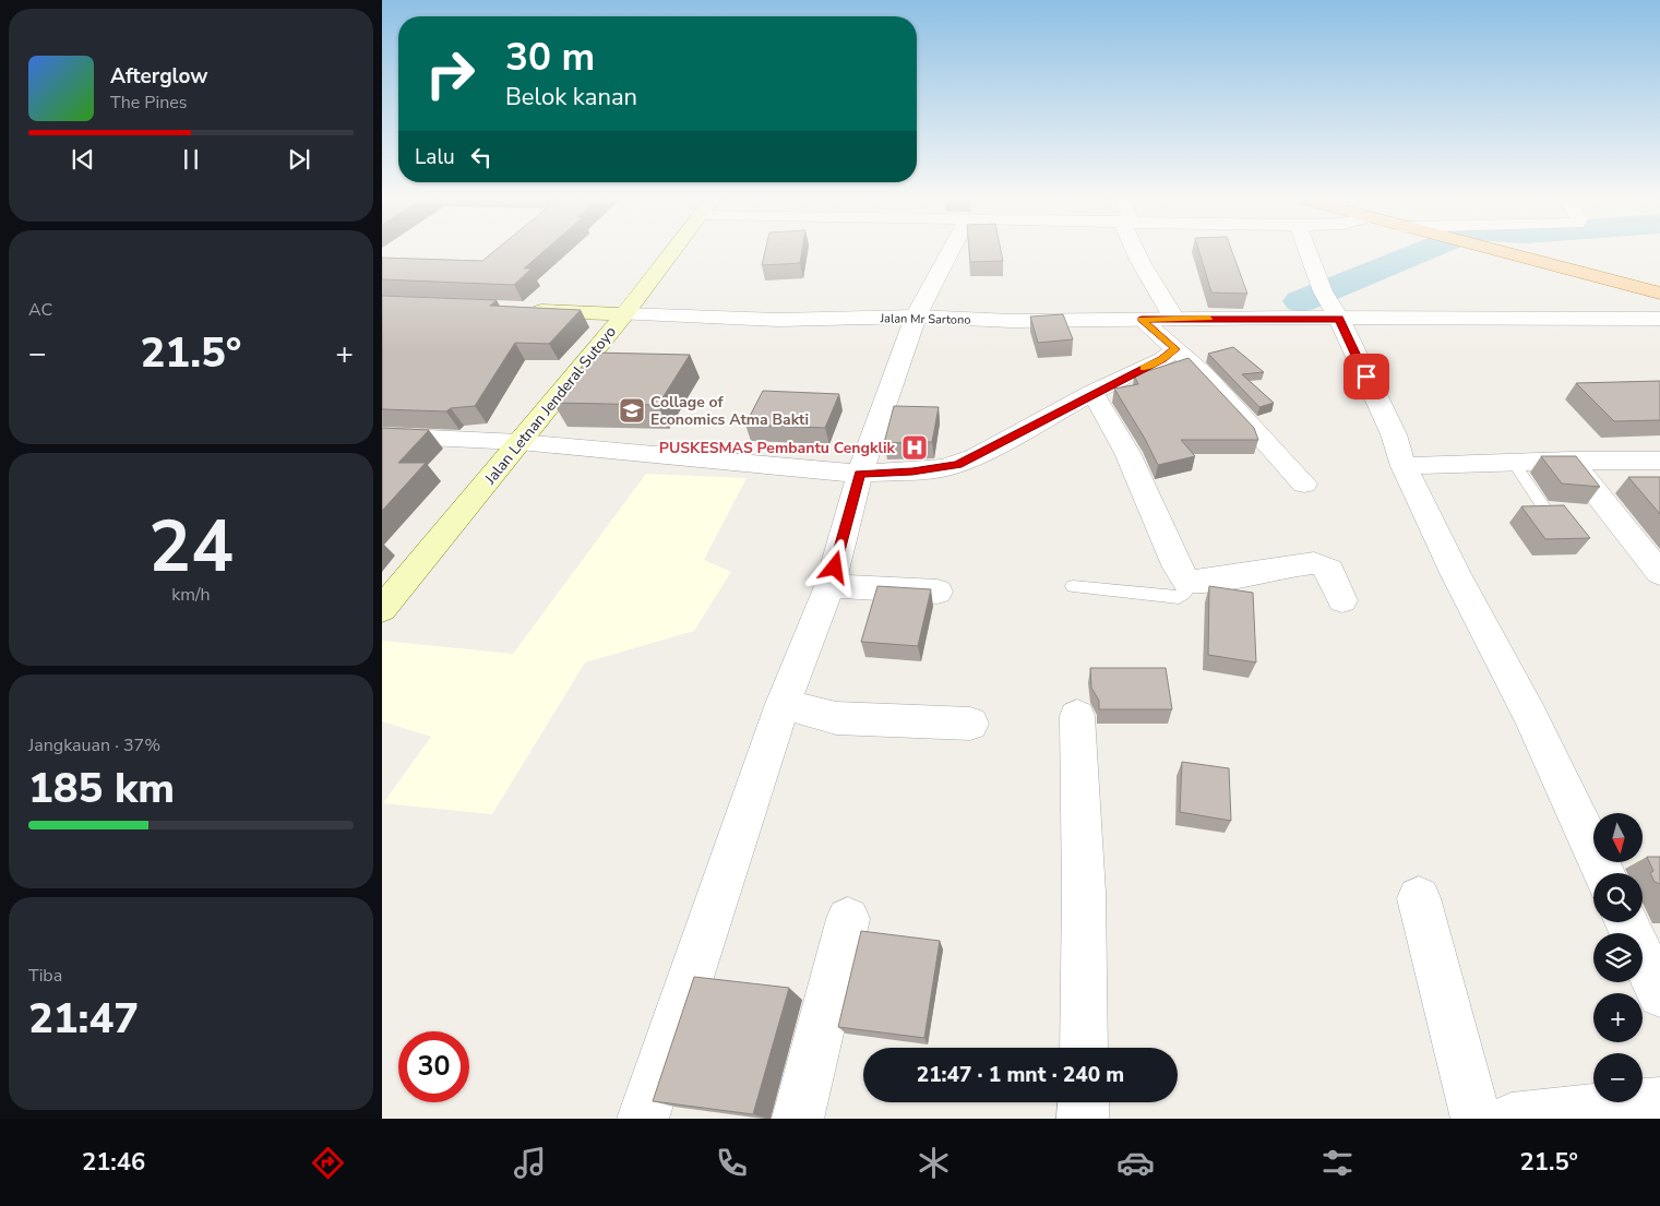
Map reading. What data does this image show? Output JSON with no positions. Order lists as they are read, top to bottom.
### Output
{
  "streets": {
    "main road": ["Jalan Letnan Jenderal Sutoyo"],
    "street": ["Jalan Mr Sartono"]
  },
  "crossings": [
    ["Jalan Mr Sartono", "Jalan Letnan Jenderal Sutoyo"]
  ],
  "places": {
    "school or university": ["Collage of Economics Atma Bakti"],
    "hospital": ["PUSKESMAS Pembantu Cengklik"]
  },
  "north": "bottom",
  "page": {
    "turn": ["30 m", "Belok kanan"],
    "song": ["Afterglow", "The Pines"],
    "then": "Lalu",
    "tile": [
      "AC",
      ["24", "km/h"],
      ["Jangkauan · 37%", "185 km"],
      ["Tiba", "21:47"]
    ],
    "heat": ["−", "21.5°", "+"],
    "map_buttons": ["+", "−"],
    "limit": "30",
    "trip": "21:47 · 1 mnt · 240 m",
    "tabs": ["21:46", "21.5°"]
  }
}
